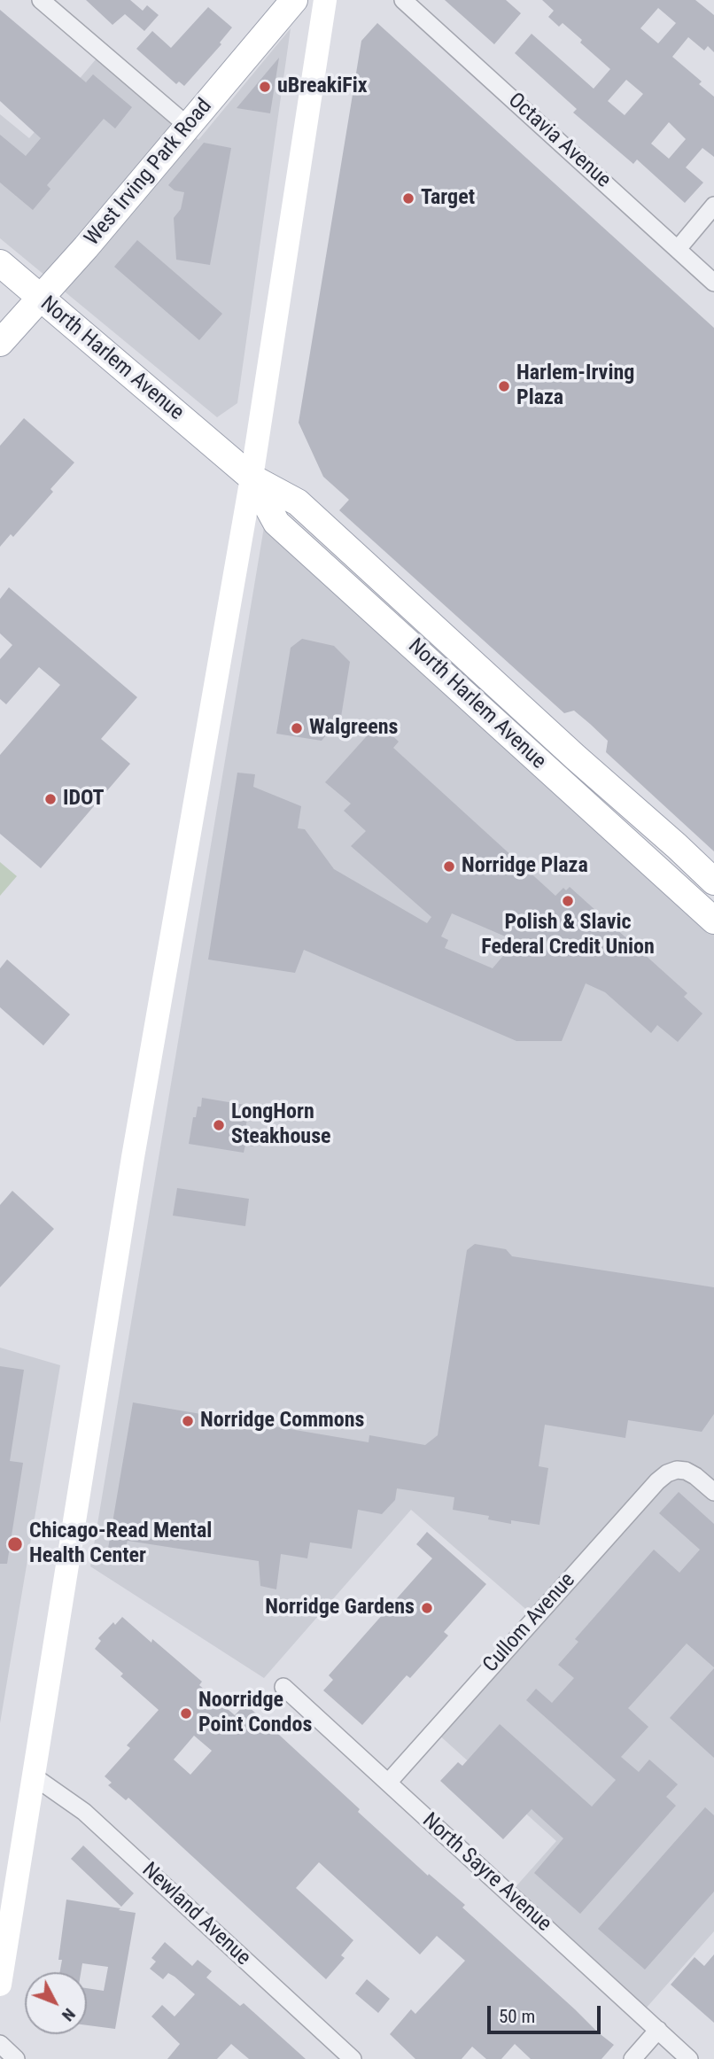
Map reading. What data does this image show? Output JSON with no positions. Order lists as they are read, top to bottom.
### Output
{
  "streets": {
    "main road": ["West Irving Park Road", "North Harlem Avenue"],
    "street": [
      "Octavia Avenue",
      "Cullom Avenue",
      "North Sayre Avenue",
      "Newland Avenue"
    ]
  },
  "crossings": [
    ["West Irving Park Road", "North Harlem Avenue"],
    ["Cullom Avenue", "North Sayre Avenue"]
  ],
  "places": [
    "uBreakiFix",
    "Target",
    "Harlem-Irving Plaza",
    "Walgreens",
    "IDOT",
    "Norridge Plaza",
    "Polish & Slavic Federal Credit Union",
    "LongHorn Steakhouse",
    "Norridge Commons",
    "Chicago-Read Mental Health Center",
    "Norridge Gardens",
    "Noorridge Point Condos"
  ],
  "scale_bar": "50 m",
  "north": "bottom right"
}
